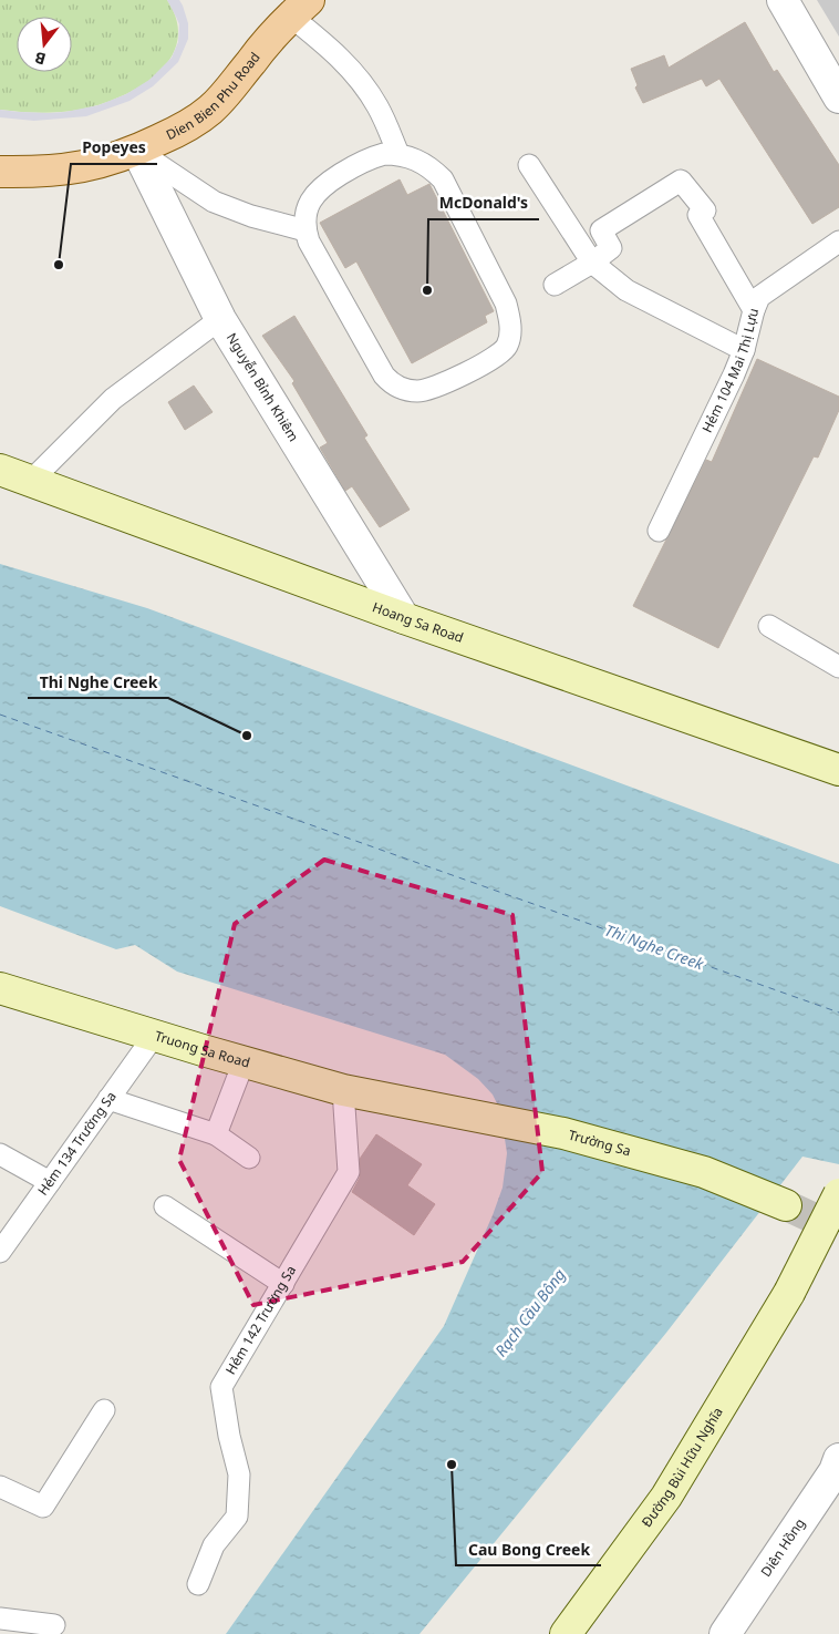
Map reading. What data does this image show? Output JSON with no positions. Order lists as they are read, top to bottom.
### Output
{
  "streets": {
    "main road": ["Dien Bien Phu Road"],
    "street": [
      "Nguyễn Bỉnh Khiêm",
      "Hoang Sa Road",
      "Truong Sa Road",
      "Trường Sa",
      "Đường Bùi Hữu Nghĩa",
      "Diên Hồng"
    ],
    "lane": ["Hẻm 104 Mai Thị Lựu", "Hẻm 134 Trường Sa", "Hẻm 142 Trường Sa"]
  },
  "crossings": [
    ["Dien Bien Phu Road", "Nguyễn Bỉnh Khiêm"],
    ["Nguyễn Bỉnh Khiêm", "Hoang Sa Road"],
    ["Truong Sa Road", "Trường Sa"],
    ["Truong Sa Road", "Hẻm 134 Trường Sa"],
    ["Truong Sa Road", "Hẻm 142 Trường Sa"]
  ],
  "water": ["Thi Nghe Creek", "Rạch Cầu Bông"],
  "places": [
    "Popeyes",
    "McDonald's",
    "Thi Nghe Creek",
    "Cau Bong Creek"
  ],
  "north": "bottom"
}
